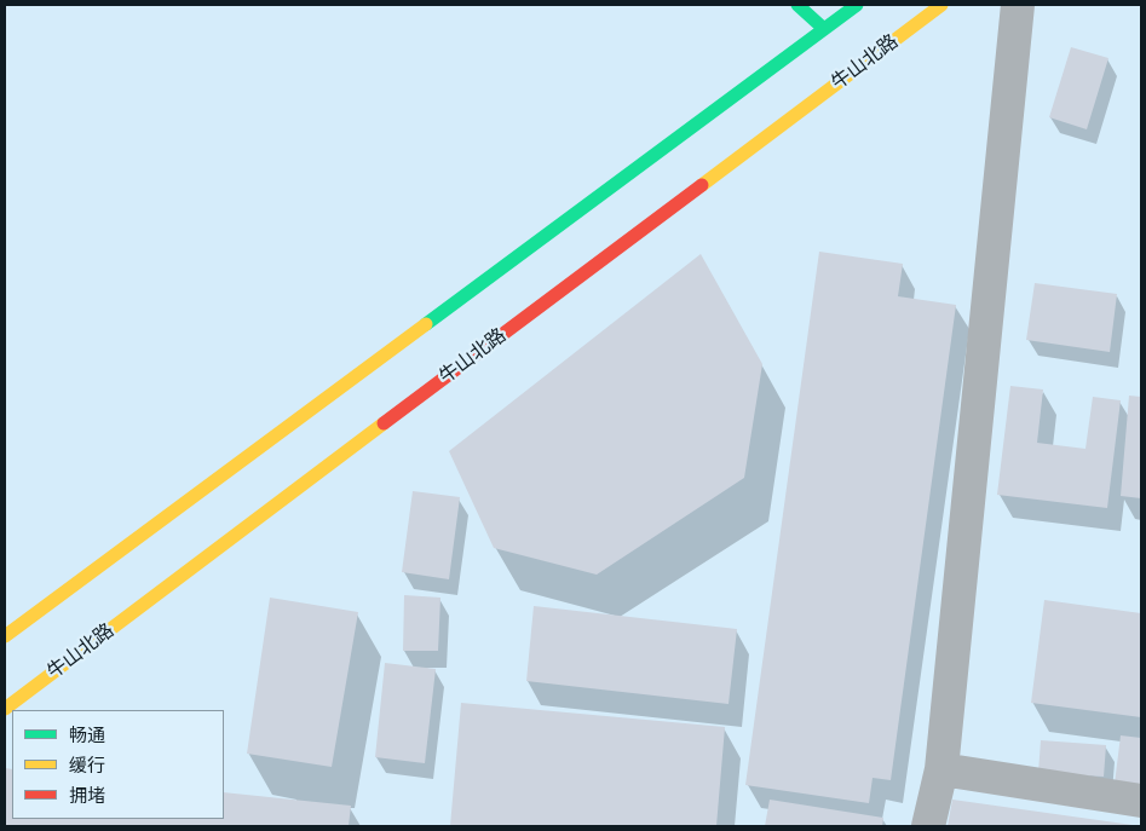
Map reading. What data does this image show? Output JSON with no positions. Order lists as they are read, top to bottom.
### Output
{
  "streets": {
    "main road": ["牛山北路"]
  },
  "legend": ["畅通", "缓行", "拥堵"]
}
